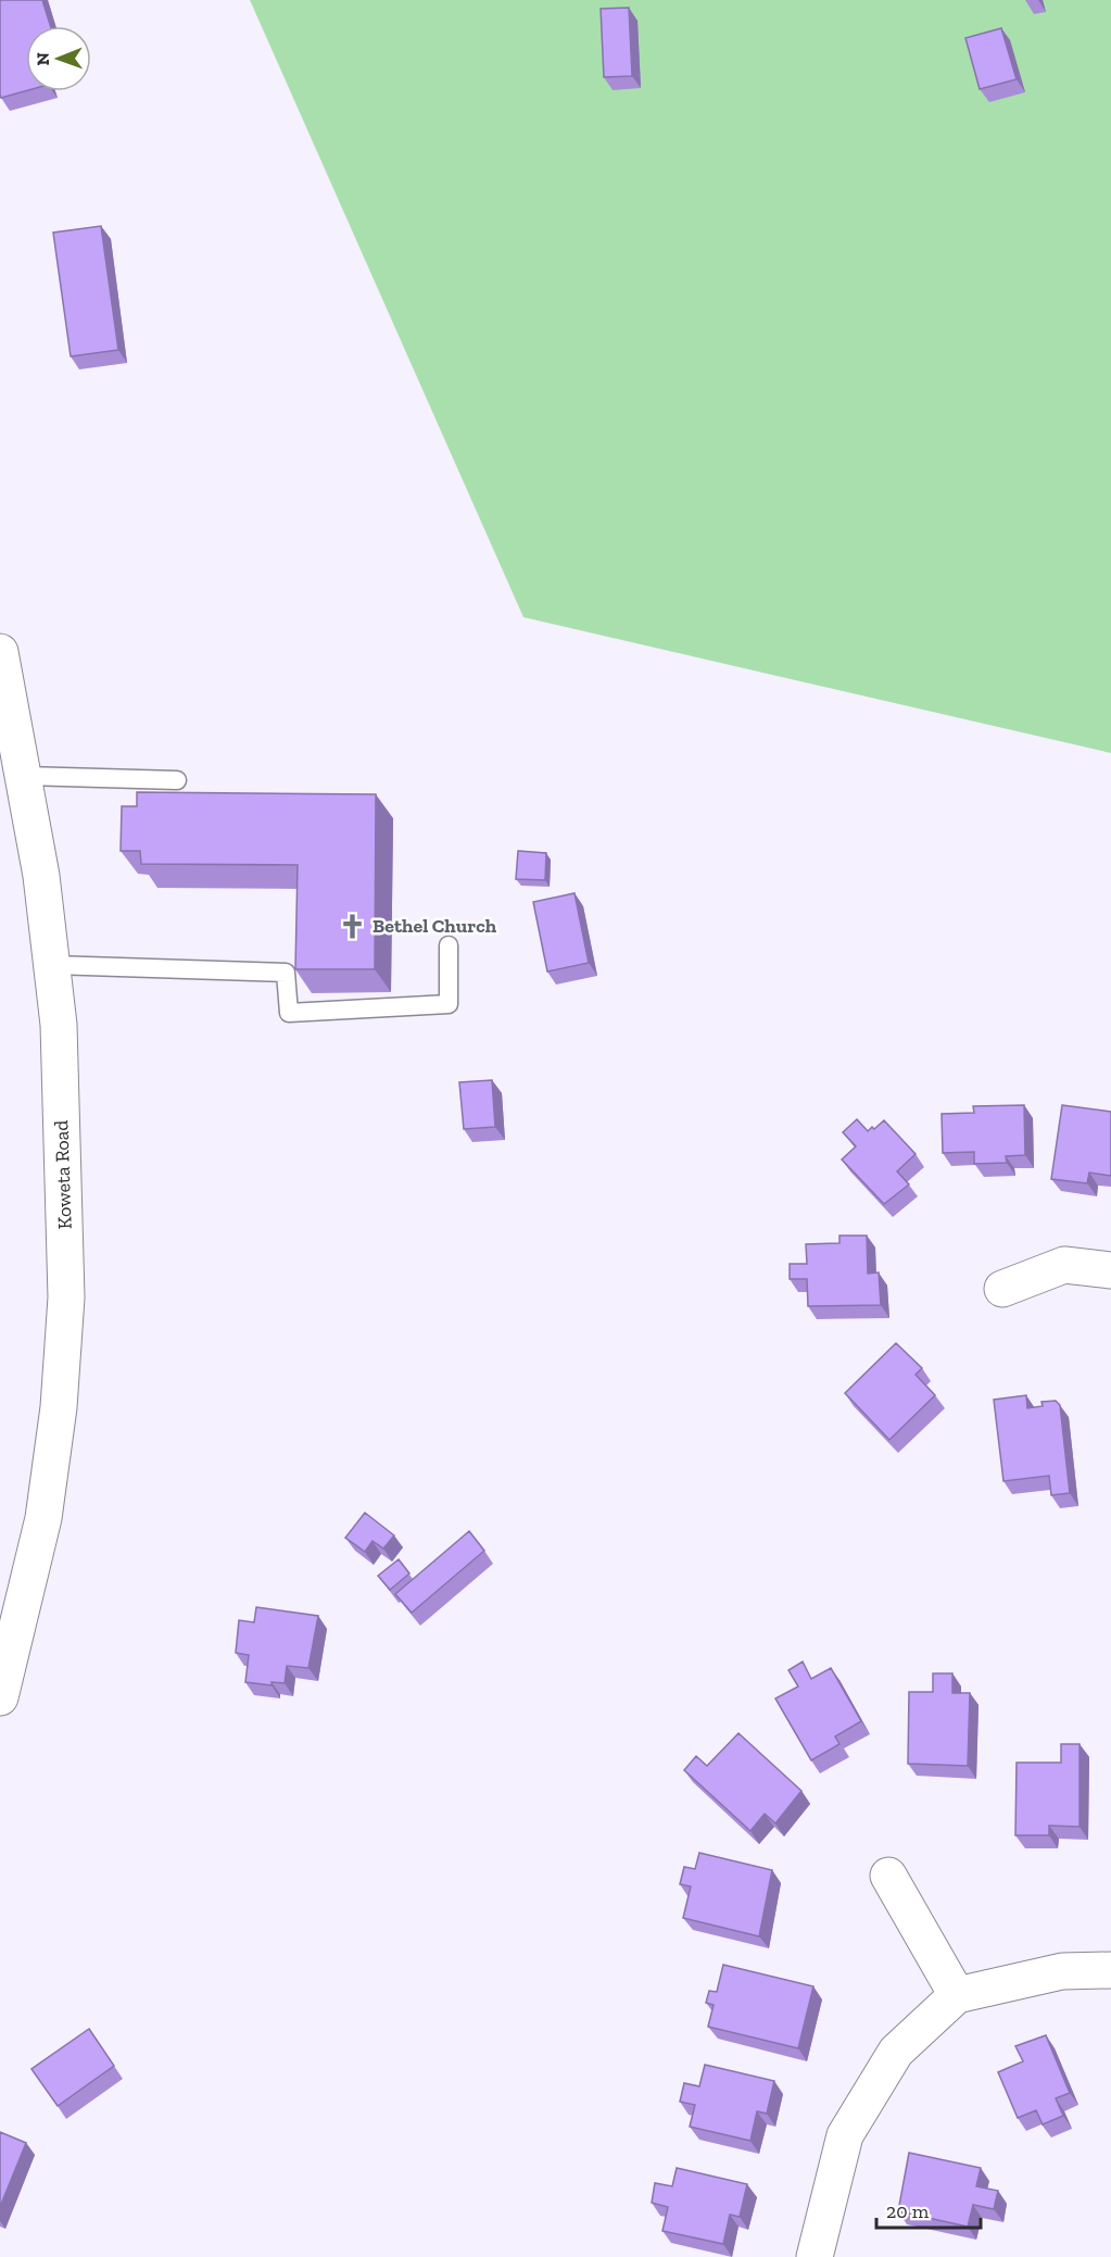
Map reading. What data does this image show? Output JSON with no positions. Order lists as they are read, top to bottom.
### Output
{
  "streets": {
    "street": ["Koweta Road"]
  },
  "places": {
    "church": ["Bethel Church"]
  },
  "scale_bar": "20 m",
  "north": "left"
}
